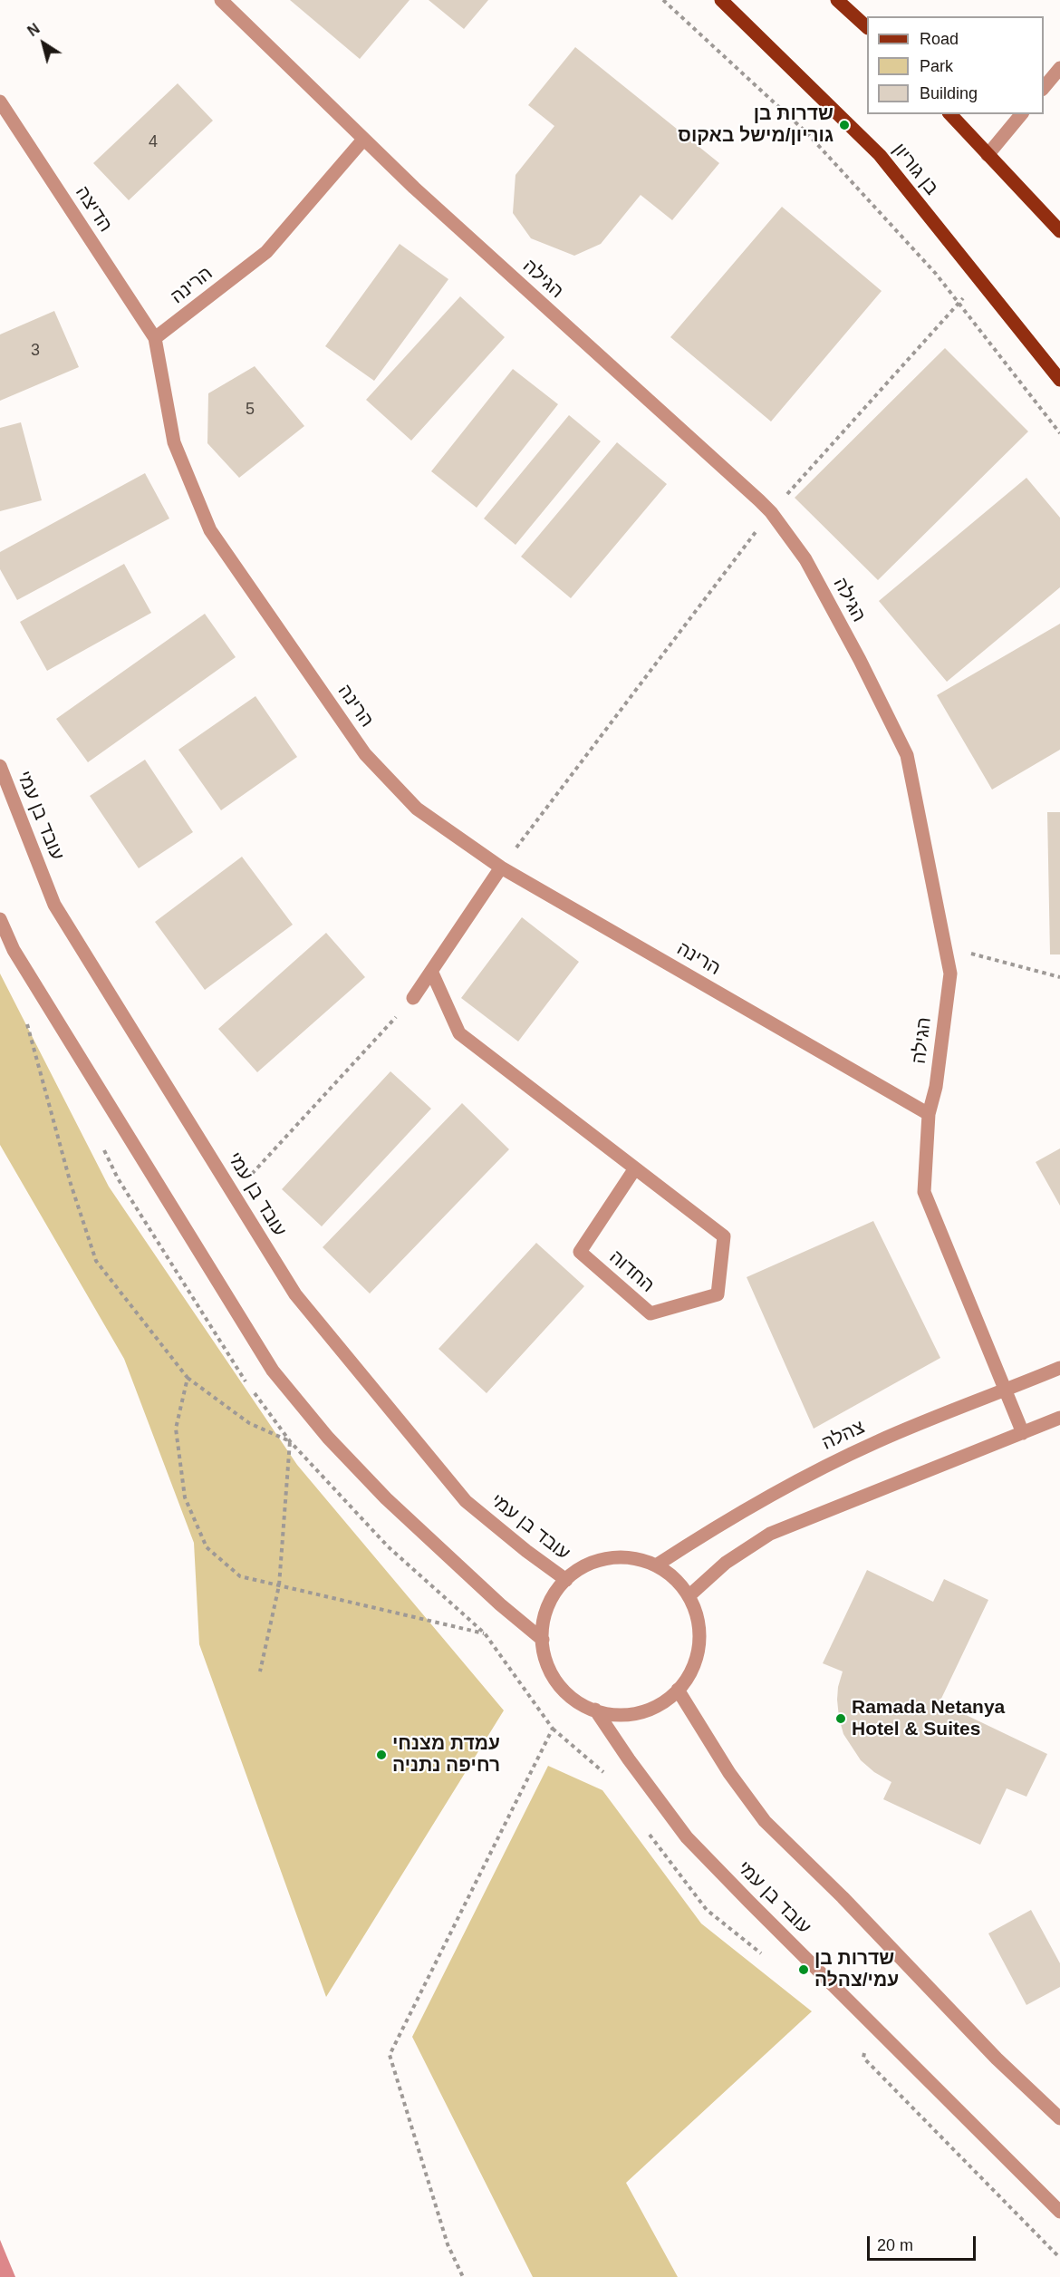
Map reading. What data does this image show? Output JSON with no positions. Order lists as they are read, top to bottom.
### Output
{
  "streets": {
    "main road": ["בן גוריון"],
    "street": [
      "הדיצה",
      "הגילה",
      "הרינה",
      "עובד בן עמי",
      "החדוה",
      "צהלה"
    ]
  },
  "crossings": [
    ["הדיצה", "הרינה"],
    ["הגילה", "הרינה"],
    ["הגילה", "צהלה"],
    ["עובד בן עמי", "צהלה"]
  ],
  "places": [
    "שדרות בן גוריון/מישל באקוס",
    "Ramada Netanya Hotel & Suites",
    "עמדת מצנחי רחיפה נתניה",
    "שדרות בן עמי/צהלה"
  ],
  "house_numbers": ["4", "3", "5"],
  "legend": ["Road", "Park", "Building"],
  "scale_bar": "20 m",
  "north": "top left"
}
